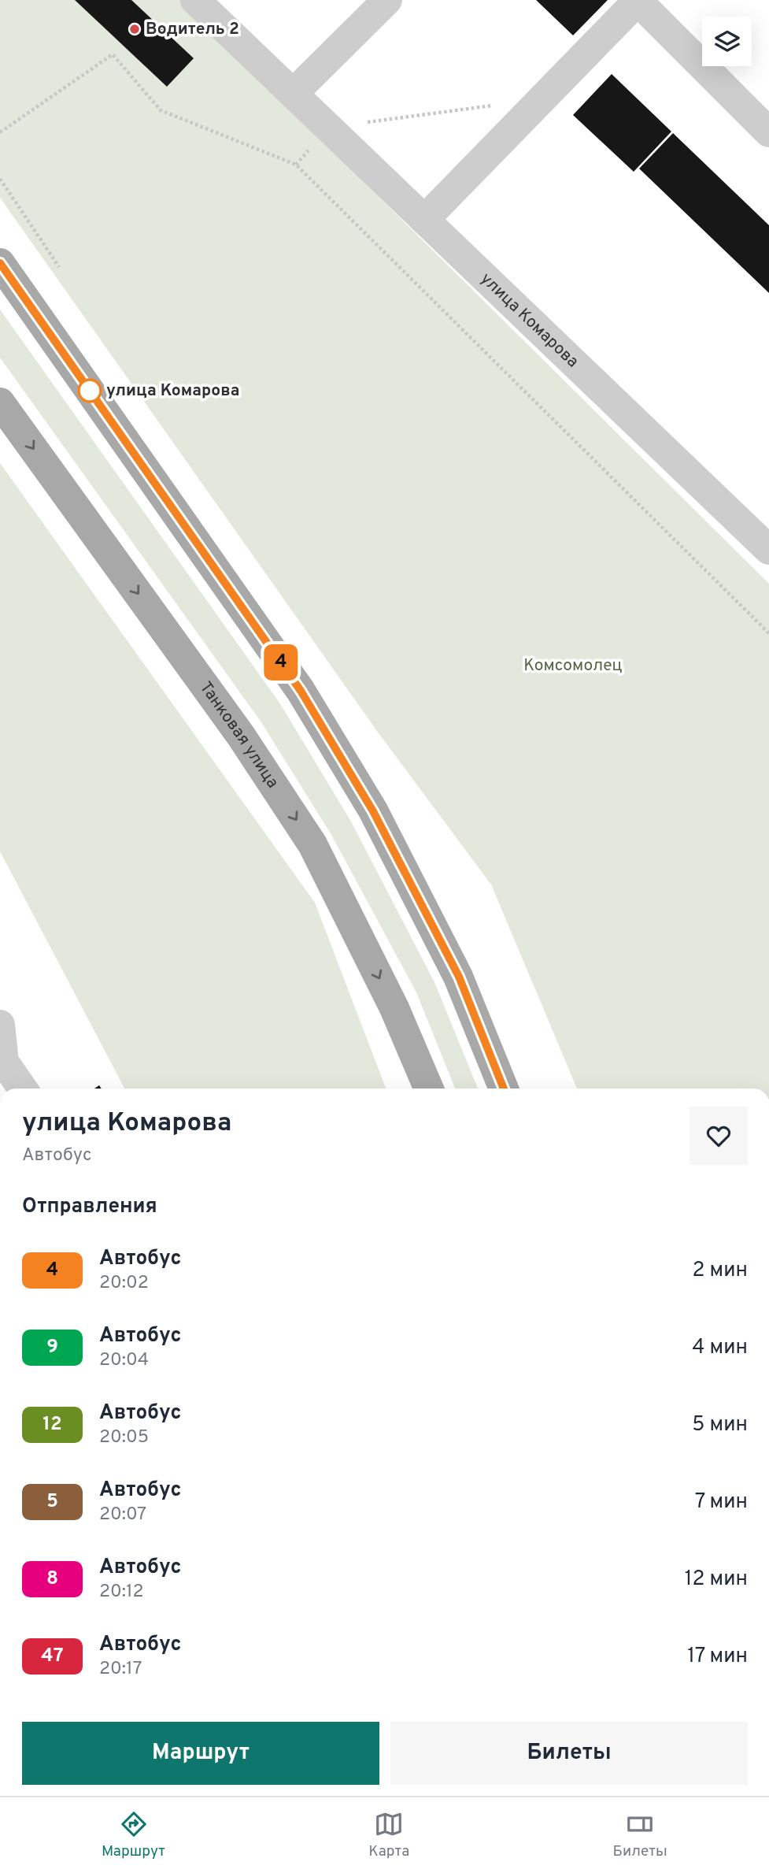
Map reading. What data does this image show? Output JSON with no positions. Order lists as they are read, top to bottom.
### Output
{
  "streets": {
    "main road": ["Танковая улица"],
    "street": ["улица Комарова"]
  },
  "parks": ["Комсомолец"],
  "places": ["Водитель 2", "улица Комарова"],
  "lines": ["bus line 4"],
  "page": {
    "on_map": "4",
    "heading": [
      ["улица Комарова", "Автобус"],
      "Отправления"
    ],
    "list": [
      {
        "mark": "4",
        "name": "Автобус",
        "note": "20:02",
        "value": "2 мин"
      },
      {
        "mark": "9",
        "name": "Автобус",
        "note": "20:04",
        "value": "4 мин"
      },
      {
        "mark": "12",
        "name": "Автобус",
        "note": "20:05",
        "value": "5 мин"
      },
      {
        "mark": "5",
        "name": "Автобус",
        "note": "20:07",
        "value": "7 мин"
      },
      {
        "mark": "8",
        "name": "Автобус",
        "note": "20:12",
        "value": "12 мин"
      },
      {
        "mark": "47",
        "name": "Автобус",
        "note": "20:17",
        "value": "17 мин"
      }
    ],
    "buttons": ["Маршрут", "Билеты"],
    "tabs": ["Маршрут", "Карта", "Билеты"]
  }
}
